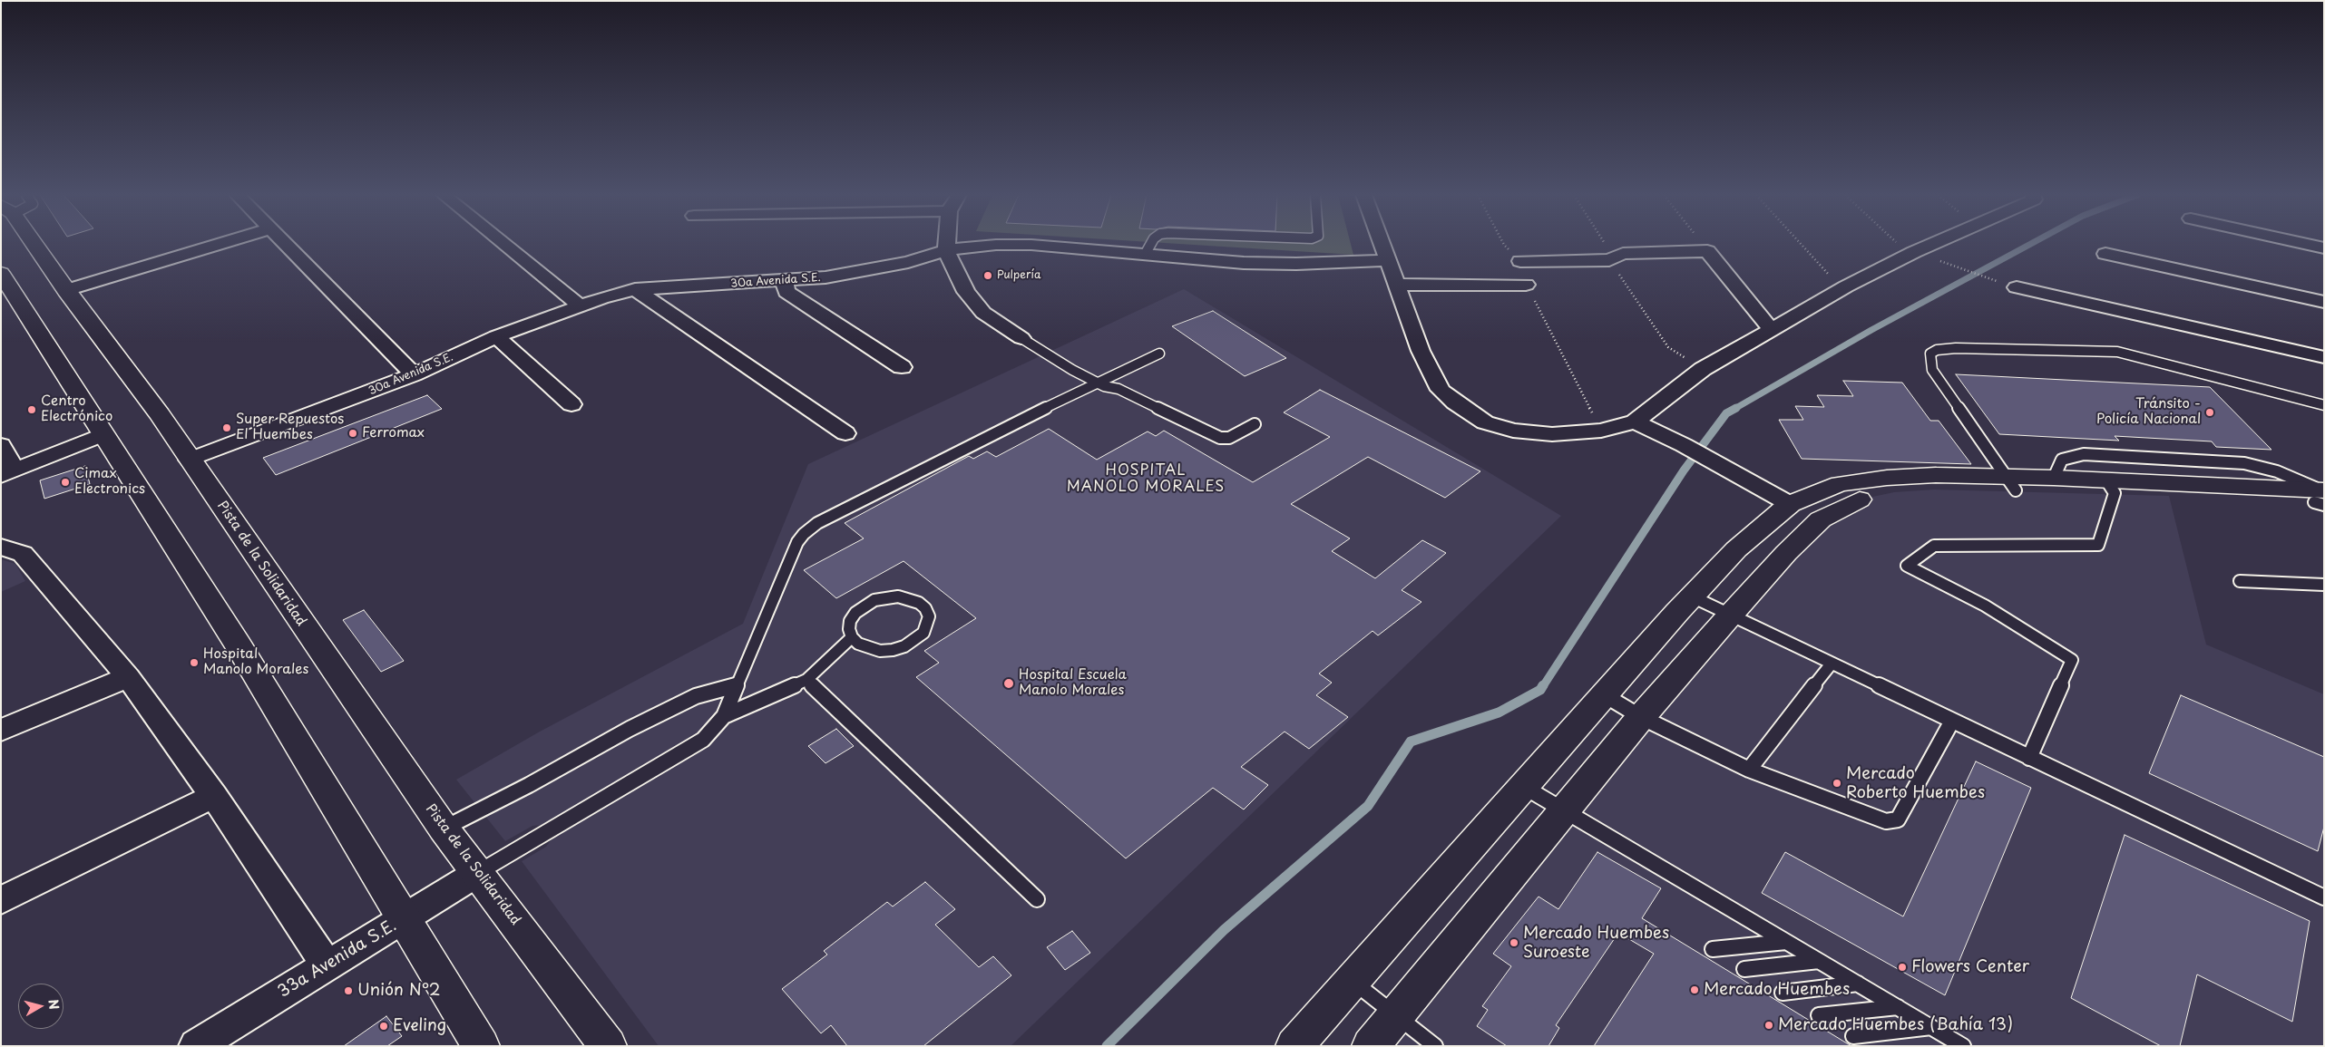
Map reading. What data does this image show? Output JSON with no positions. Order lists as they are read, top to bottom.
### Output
{
  "streets": {
    "main road": ["Pista de la Solidaridad"],
    "street": ["30a Avenida S.E.", "33a Avenida S.E."]
  },
  "crossings": [
    ["30a Avenida S.E.", "Pista de la Solidaridad"],
    ["Pista de la Solidaridad", "33a Avenida S.E."]
  ],
  "districts": ["HOSPITAL MANOLO MORALES"],
  "places": [
    "Pulpería",
    "Centro Electrónico",
    "Tránsito - Policía Nacional",
    "Super Repuestos El Huembes",
    "Ferromax",
    "Cimax Electronics",
    "Hospital Manolo Morales",
    "Hospital Escuela Manolo Morales",
    "Mercado Roberto Huembes",
    "Mercado Huembes Suroeste",
    "Flowers Center",
    "Mercado Huembes",
    "Unión N°2",
    "Mercado Huembes (Bahía 13)",
    "Eveling"
  ],
  "north": "right"
}
